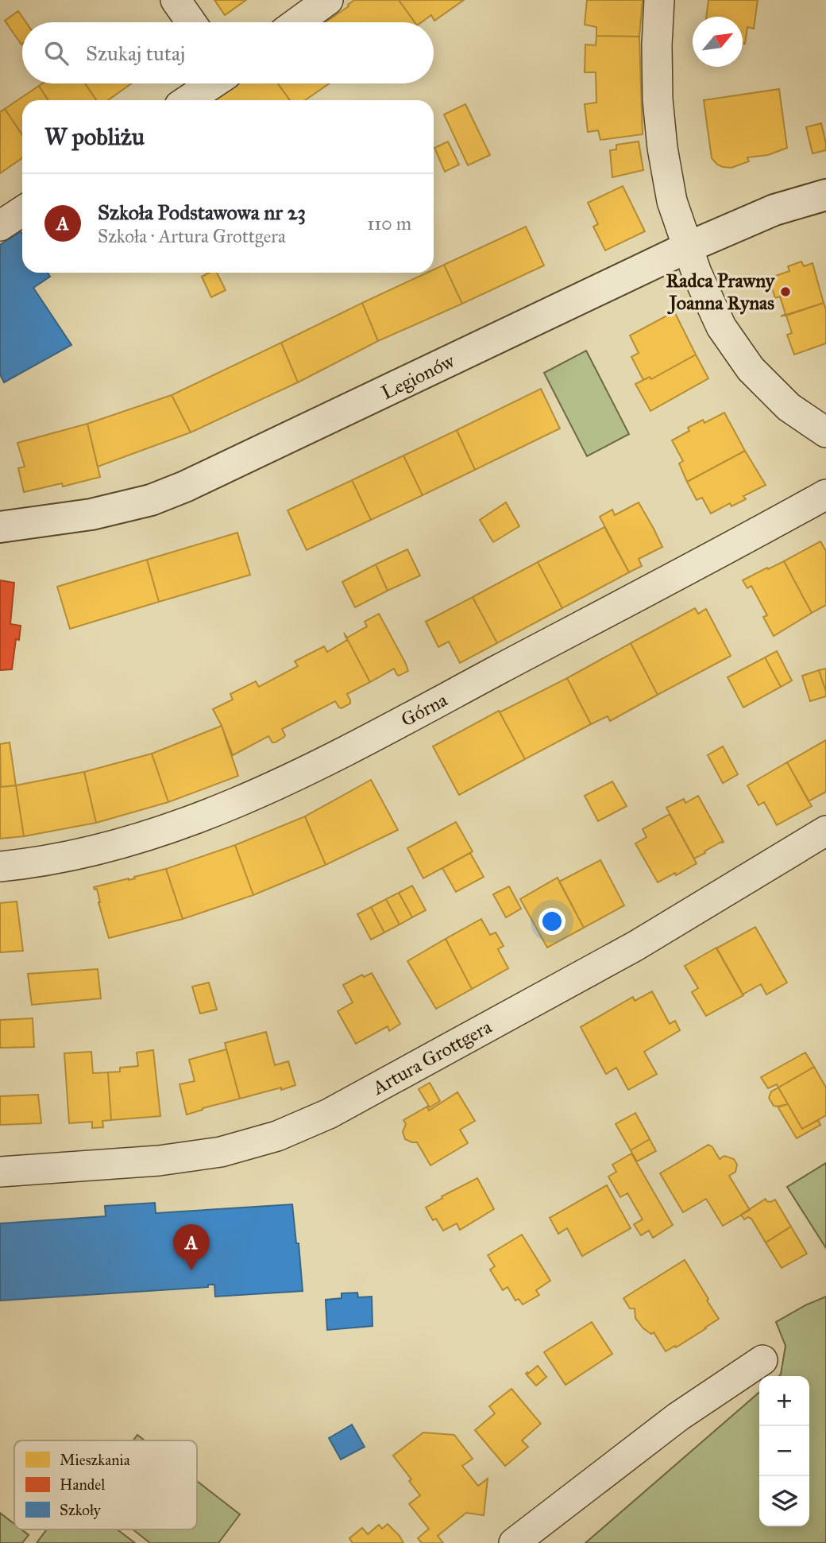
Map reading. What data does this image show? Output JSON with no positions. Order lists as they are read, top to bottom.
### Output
{
  "streets": {
    "street": ["Legionów", "Górna", "Artura Grottgera"]
  },
  "places": ["Radca Prawny Joanna Rynas"],
  "legend": ["Mieszkania", "Handel", "Szkoły"],
  "north": "top right",
  "page": {
    "search": "Szukaj tutaj",
    "heading": "W pobliżu",
    "list": [
      {
        "mark": "A",
        "name": "Szkoła Podstawowa nr 23",
        "note": "Szkoła · Artura Grottgera",
        "value": "110 m"
      }
    ],
    "pins": "A",
    "map_buttons": ["+", "−"]
  }
}
